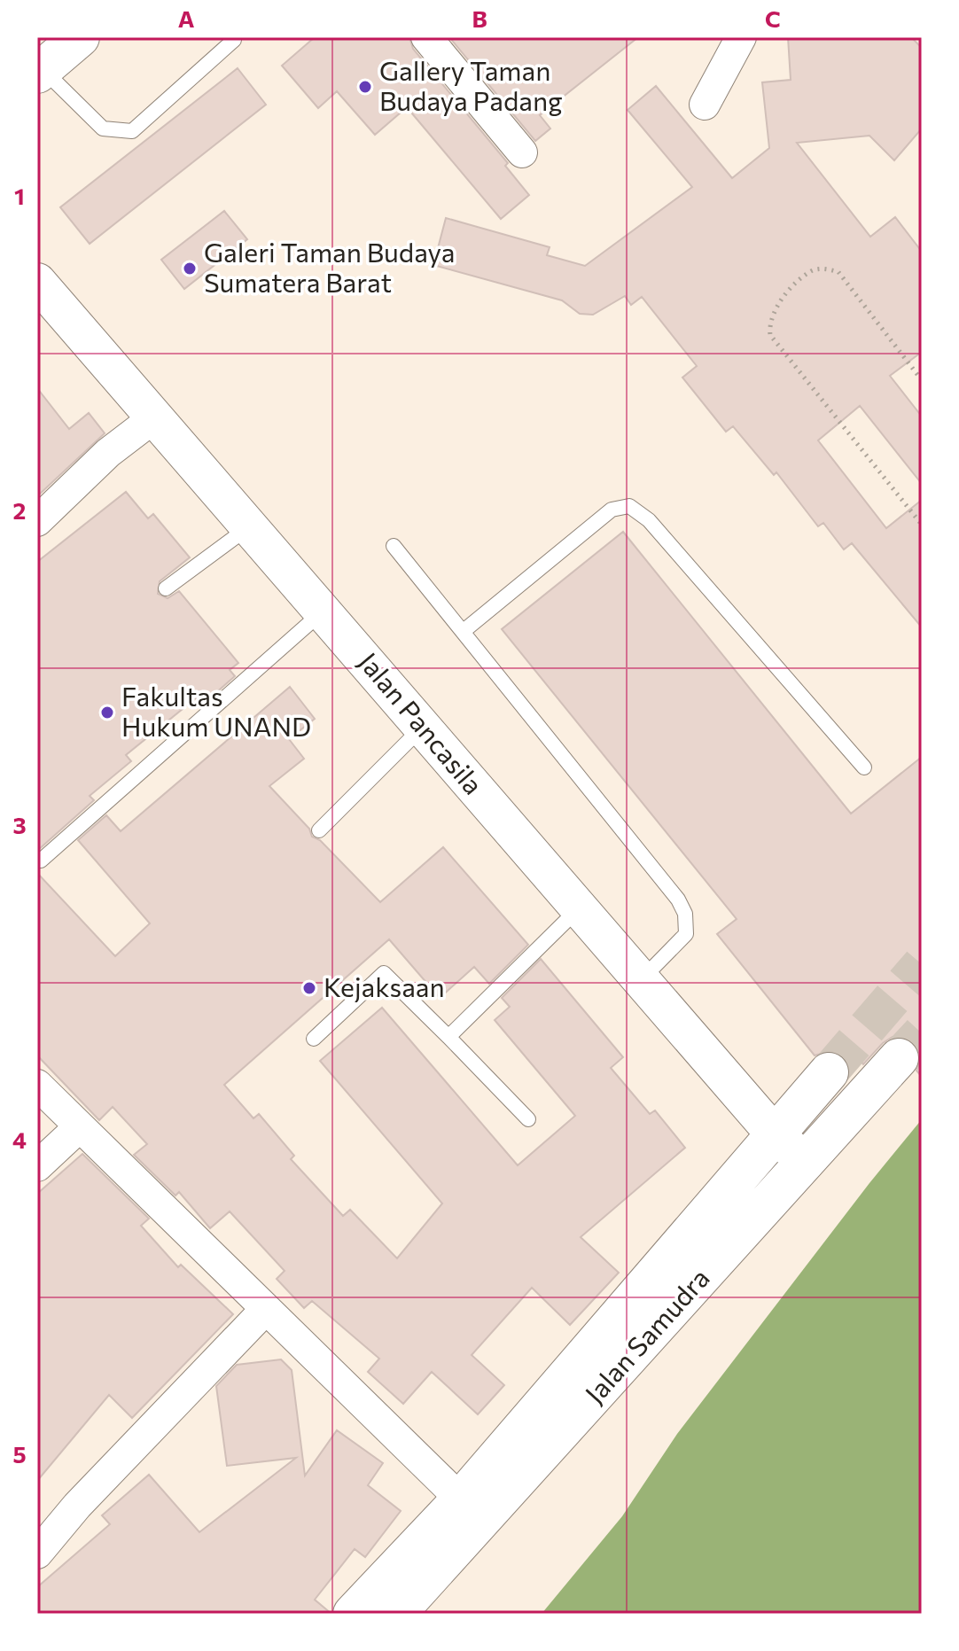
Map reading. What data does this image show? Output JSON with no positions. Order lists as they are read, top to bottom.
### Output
{
  "streets": {
    "main road": ["Jalan Samudra"],
    "street": ["Jalan Pancasila"]
  },
  "crossings": [
    ["Jalan Pancasila", "Jalan Samudra"]
  ],
  "places": [
    "Gallery Taman Budaya Padang",
    "Galeri Taman Budaya Sumatera Barat",
    "Fakultas Hukum UNAND",
    "Kejaksaan"
  ],
  "grid": {
    "columns": ["A", "B", "C"],
    "rows": [
      "1",
      "2",
      "3",
      "4",
      "5"
    ]
  }
}
